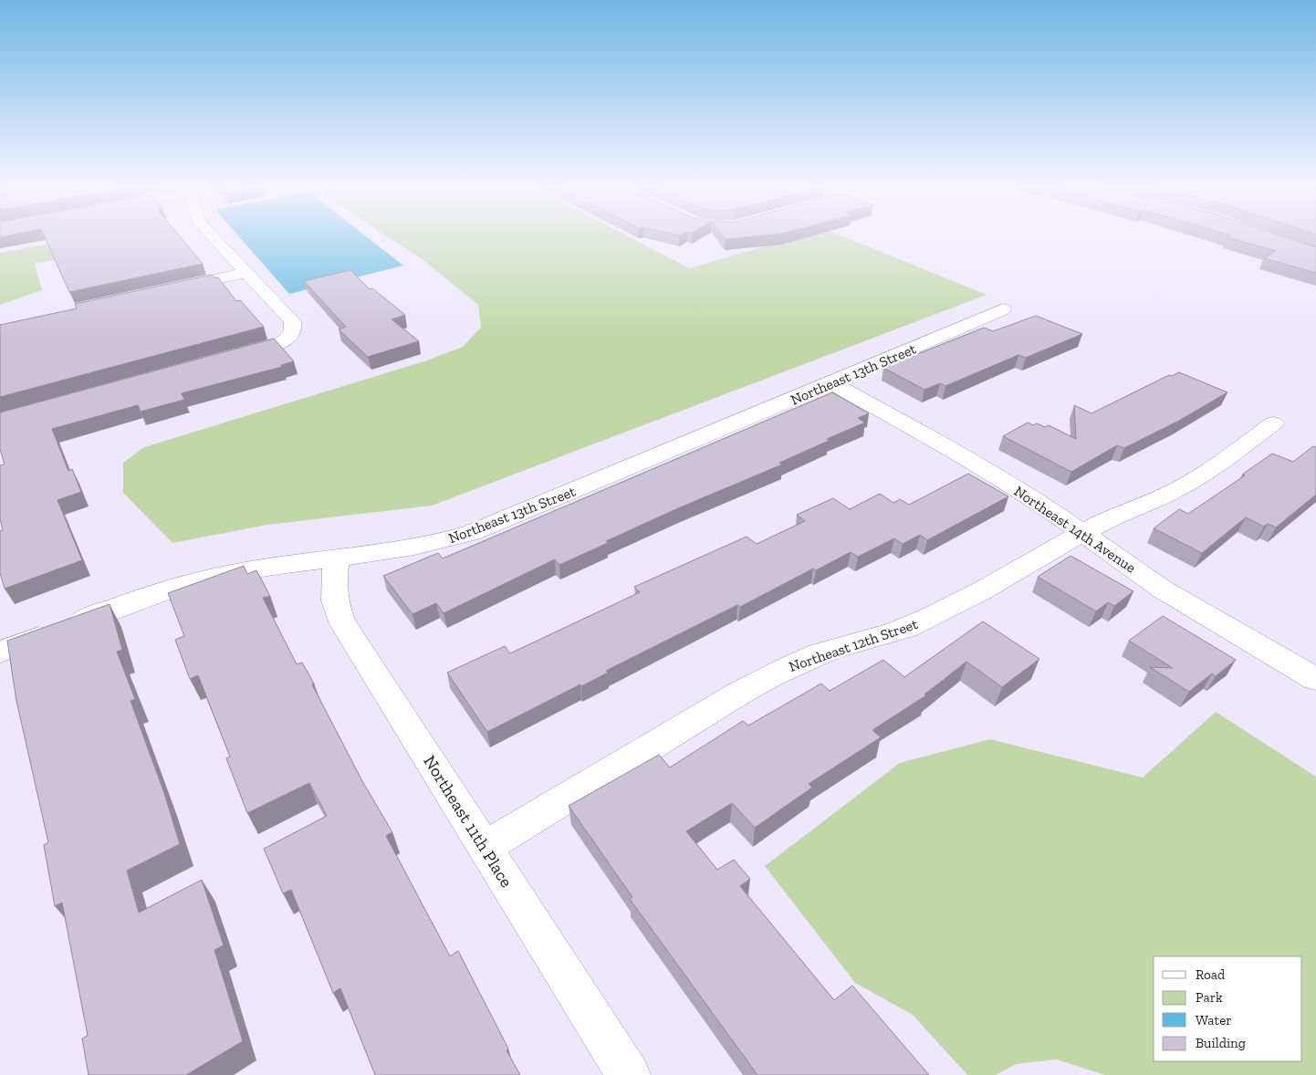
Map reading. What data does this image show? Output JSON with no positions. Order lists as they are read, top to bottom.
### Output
{
  "streets": {
    "street": [
      "Northeast 13th Street",
      "Northeast 14th Avenue",
      "Northeast 12th Street",
      "Northeast 11th Place"
    ]
  },
  "crossings": [
    ["Northeast 13th Street", "Northeast 14th Avenue"],
    ["Northeast 13th Street", "Northeast 11th Place"],
    ["Northeast 14th Avenue", "Northeast 12th Street"],
    ["Northeast 12th Street", "Northeast 11th Place"]
  ],
  "legend": [
    "Road",
    "Park",
    "Water",
    "Building"
  ]
}
